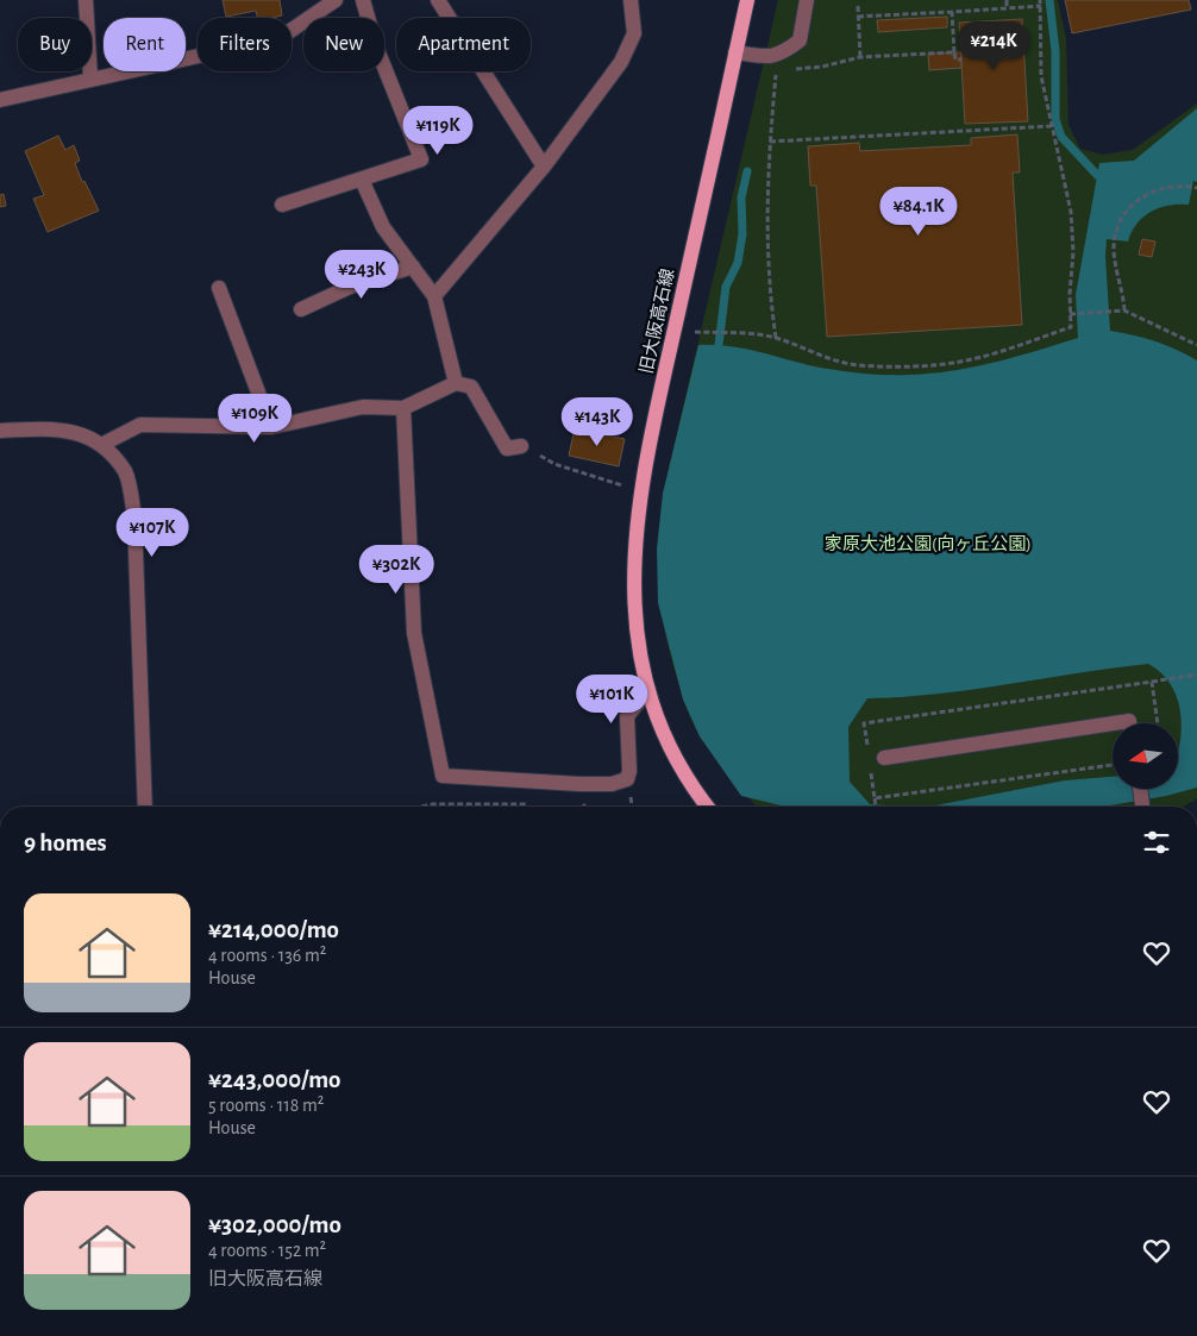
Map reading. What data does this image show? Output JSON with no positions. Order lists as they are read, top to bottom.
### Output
{
  "streets": {
    "main road": ["旧大阪高石線"]
  },
  "parks": ["家原大池公園(向ヶ丘公園)"],
  "north": "left",
  "page": {
    "chip": [
      "Buy",
      "Rent",
      "Filters",
      "New",
      "Apartment"
    ],
    "price": [
      "¥214K",
      "¥119K",
      "¥84.1K",
      "¥243K",
      "¥109K",
      "¥143K",
      "¥107K",
      "¥302K",
      "¥101K"
    ],
    "heading": "9 homes",
    "list": [
      {
        "name": "¥214,000/mo",
        "note": "4 rooms · 136 m² · House"
      },
      {
        "name": "¥243,000/mo",
        "note": "5 rooms · 118 m² · House"
      },
      {
        "name": "¥302,000/mo",
        "note": "4 rooms · 152 m² · 旧大阪高石線"
      }
    ]
  }
}
